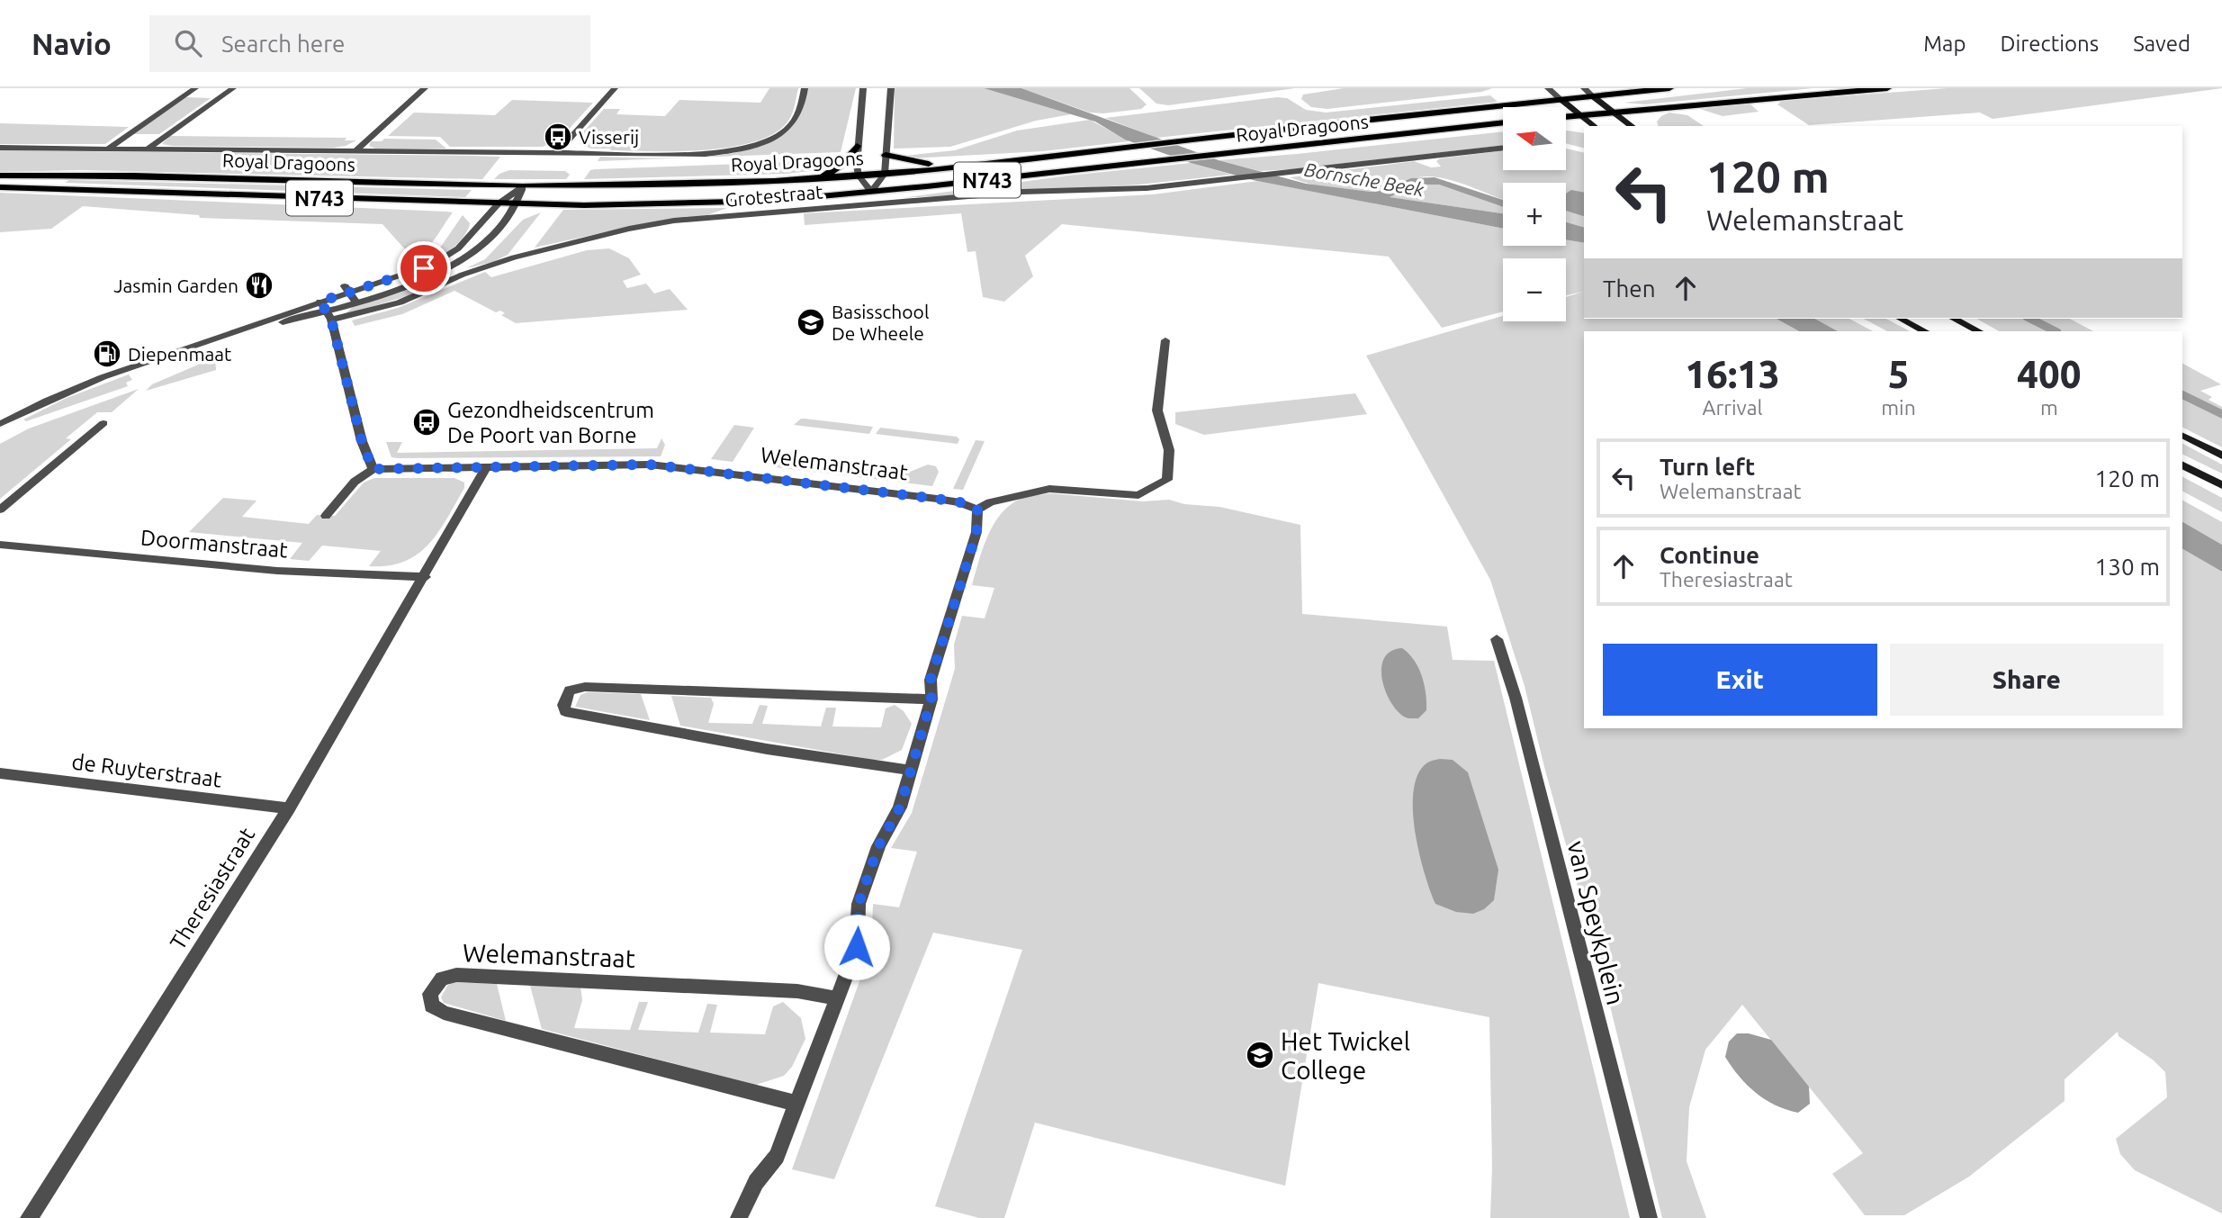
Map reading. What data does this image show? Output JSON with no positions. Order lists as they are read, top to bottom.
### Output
{
  "streets": {
    "main road": ["Royal Dragoons", "N743"],
    "street": [
      "Grotestraat",
      "Welemanstraat",
      "Doormanstraat",
      "de Ruyterstraat",
      "Theresiastraat",
      "van Speykplein"
    ]
  },
  "crossings": [
    ["Royal Dragoons", "Grotestraat"],
    ["Welemanstraat", "Theresiastraat"],
    ["Doormanstraat", "Theresiastraat"],
    ["de Ruyterstraat", "Theresiastraat"]
  ],
  "water": ["Bornsche Beek"],
  "places": {
    "bus stop": ["Visserij", "Gezondheidscentrum De Poort van Borne"],
    "restaurant": ["Jasmin Garden"],
    "school or university": ["Basisschool De Wheele", "Het Twickel College"],
    "fuel station": ["Diepenmaat"]
  },
  "north": "left",
  "page": {
    "header": "Navio",
    "search": "Search here",
    "nav": ["Map", "Directions", "Saved"],
    "map_buttons": ["+", "−"],
    "turn": ["120 m", "Welemanstraat"],
    "then": "Then",
    "eta": [
      "16:13",
      "Arrival",
      "5",
      "min",
      "400",
      "m"
    ],
    "list": [
      {
        "name": "Turn left",
        "note": "Welemanstraat",
        "value": "120 m"
      },
      {
        "name": "Continue",
        "note": "Theresiastraat",
        "value": "130 m"
      }
    ],
    "buttons": ["Exit", "Share"]
  }
}
